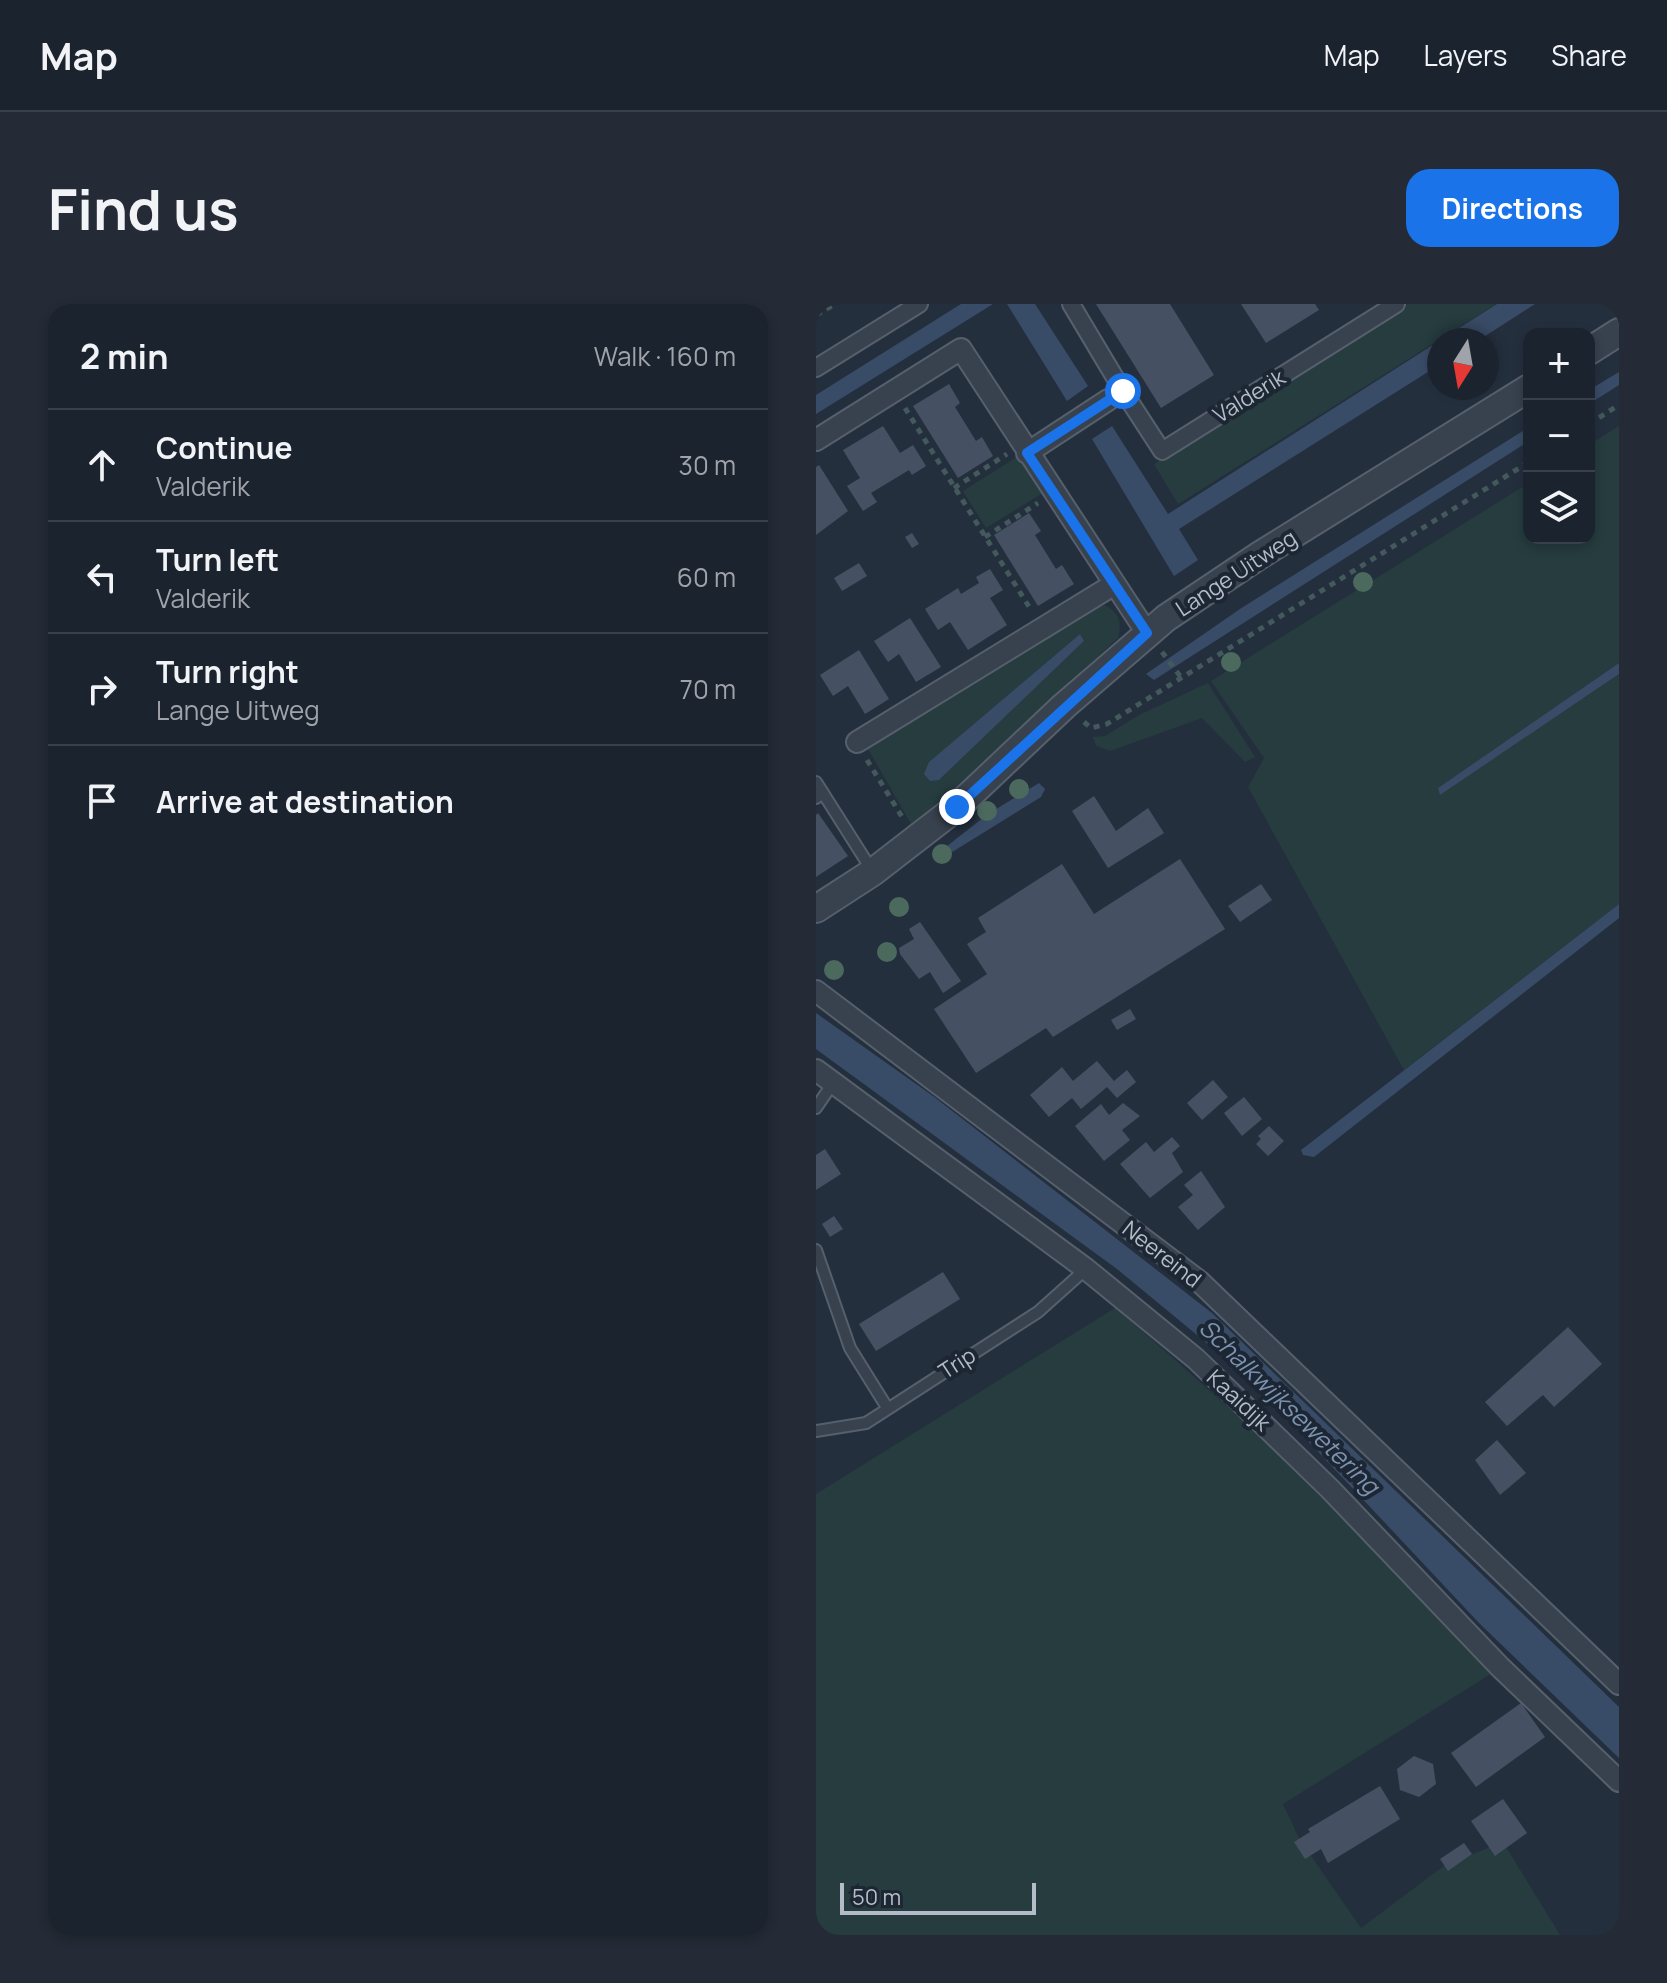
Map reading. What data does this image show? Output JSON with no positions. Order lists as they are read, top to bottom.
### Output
{
  "streets": {
    "street": [
      "Valderik",
      "Lange Uitweg",
      "Neereind",
      "Kaaidijk"
    ],
    "lane": ["Trip"]
  },
  "crossings": [
    ["Trip", "Kaaidijk"]
  ],
  "water": ["Schalkwijksewetering"],
  "scale_bar": "50 m",
  "north": "bottom",
  "page": {
    "header": "Map",
    "nav": ["Map", "Layers", "Share"],
    "buttons": "Directions",
    "title": "Find us",
    "heading": ["2 min", "Walk · 160 m"],
    "map_buttons": ["+", "−"],
    "list": [
      ["Continue", "Valderik", "30 m"],
      ["Turn left", "Valderik", "60 m"],
      ["Turn right", "Lange Uitweg", "70 m"],
      "Arrive at destination"
    ],
    "scale": "50 m"
  }
}
